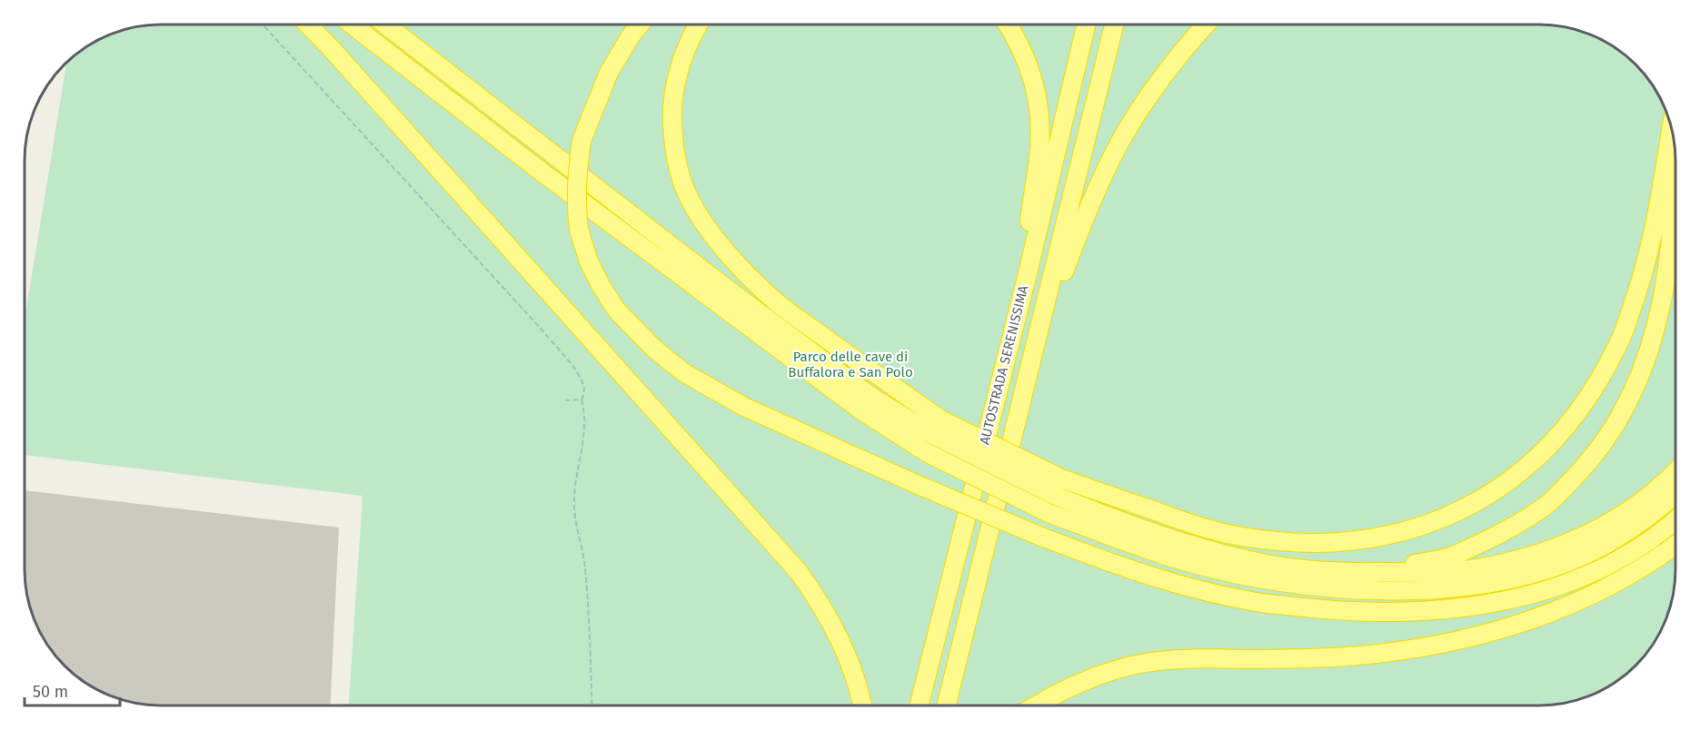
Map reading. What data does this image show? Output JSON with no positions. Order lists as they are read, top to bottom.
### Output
{
  "streets": {
    "highway": ["AUTOSTRADA SERENISSIMA"]
  },
  "parks": ["Parco delle cave di Buffalora e San Polo"],
  "scale_bar": "50 m"
}
